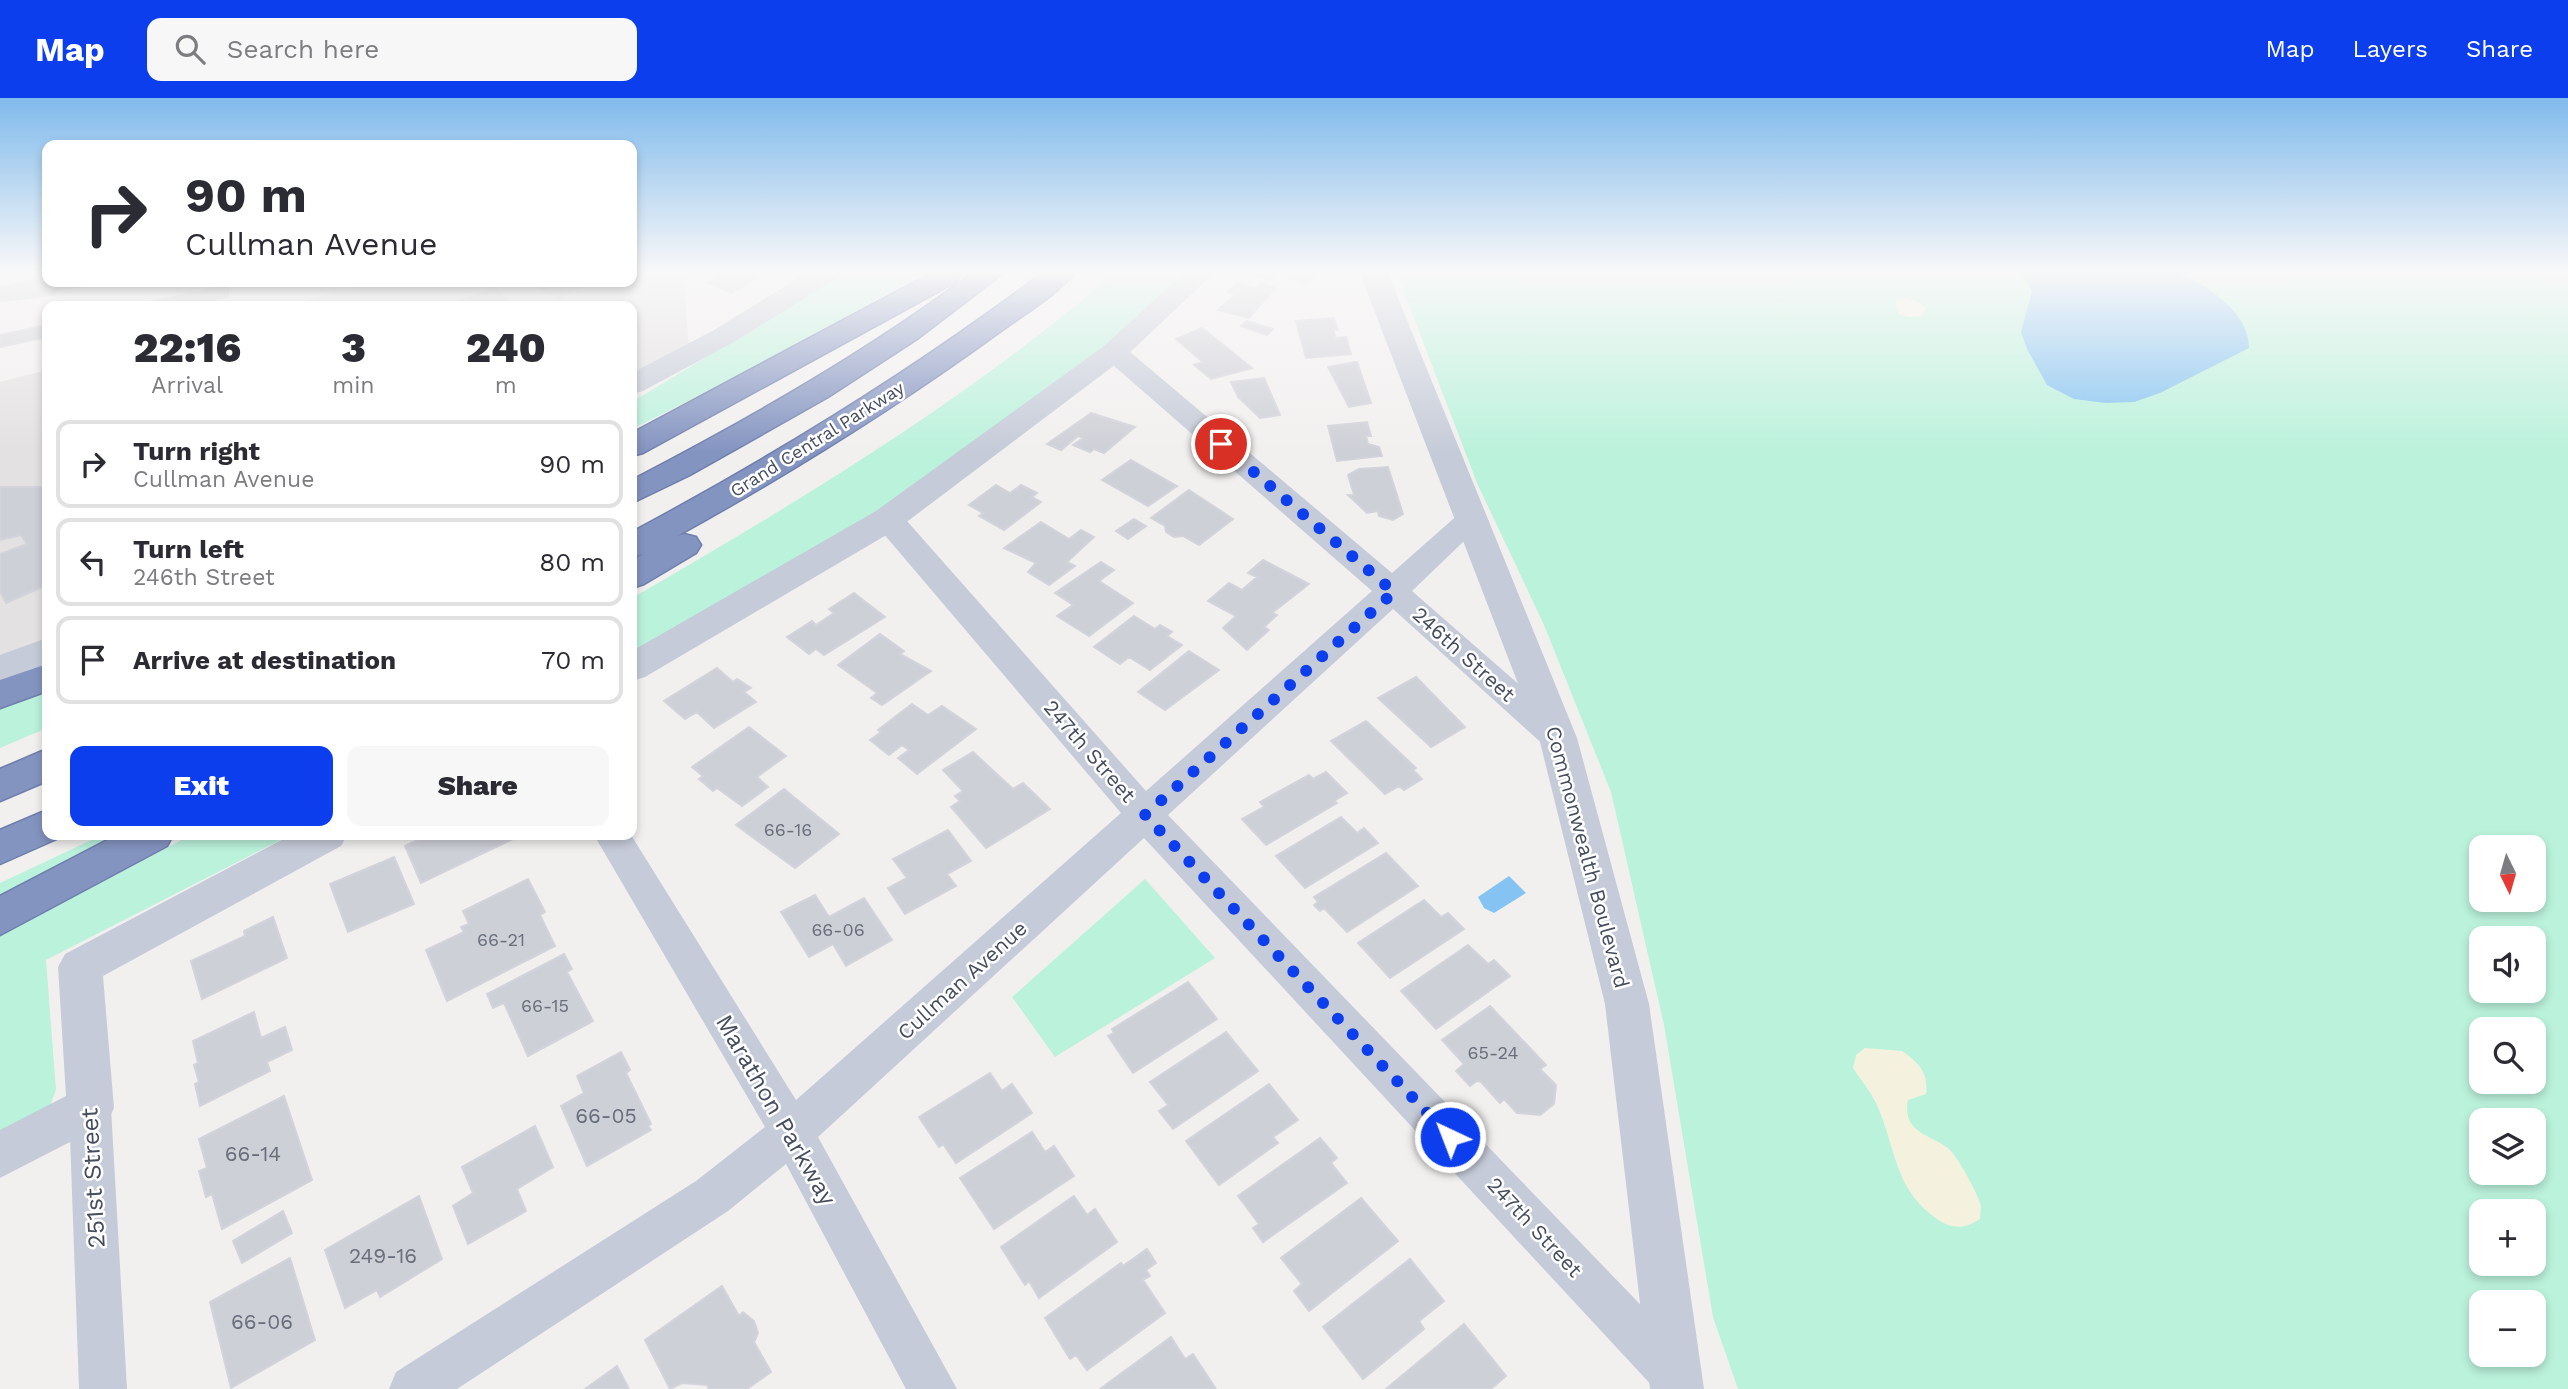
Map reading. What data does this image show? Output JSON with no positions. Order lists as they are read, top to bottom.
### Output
{
  "streets": {
    "highway": ["Grand Central Parkway"],
    "street": [
      "246th Street",
      "247th Street",
      "Commonwealth Boulevard",
      "Cullman Avenue",
      "Marathon Parkway",
      "251st Street"
    ]
  },
  "crossings": [
    ["246th Street", "Commonwealth Boulevard"],
    ["246th Street", "Cullman Avenue"],
    ["247th Street", "Commonwealth Boulevard"],
    ["247th Street", "Cullman Avenue"],
    ["Commonwealth Boulevard", "Cullman Avenue"],
    ["Cullman Avenue", "Marathon Parkway"]
  ],
  "house_numbers": [
    "66-16",
    "66-06",
    "66-21",
    "66-15",
    "65-24",
    "66-05",
    "66-14",
    "249-16",
    "66-06"
  ],
  "north": "bottom",
  "page": {
    "header": "Map",
    "search": "Search here",
    "nav": ["Map", "Layers", "Share"],
    "turn": ["90 m", "Cullman Avenue"],
    "eta": [
      "22:16",
      "Arrival",
      "3",
      "min",
      "240",
      "m"
    ],
    "list": [
      {
        "name": "Turn right",
        "note": "Cullman Avenue",
        "value": "90 m"
      },
      {
        "name": "Turn left",
        "note": "246th Street",
        "value": "80 m"
      },
      {
        "name": "Arrive at destination",
        "value": "70 m"
      }
    ],
    "buttons": ["Exit", "Share"],
    "map_buttons": ["+", "−"]
  }
}
